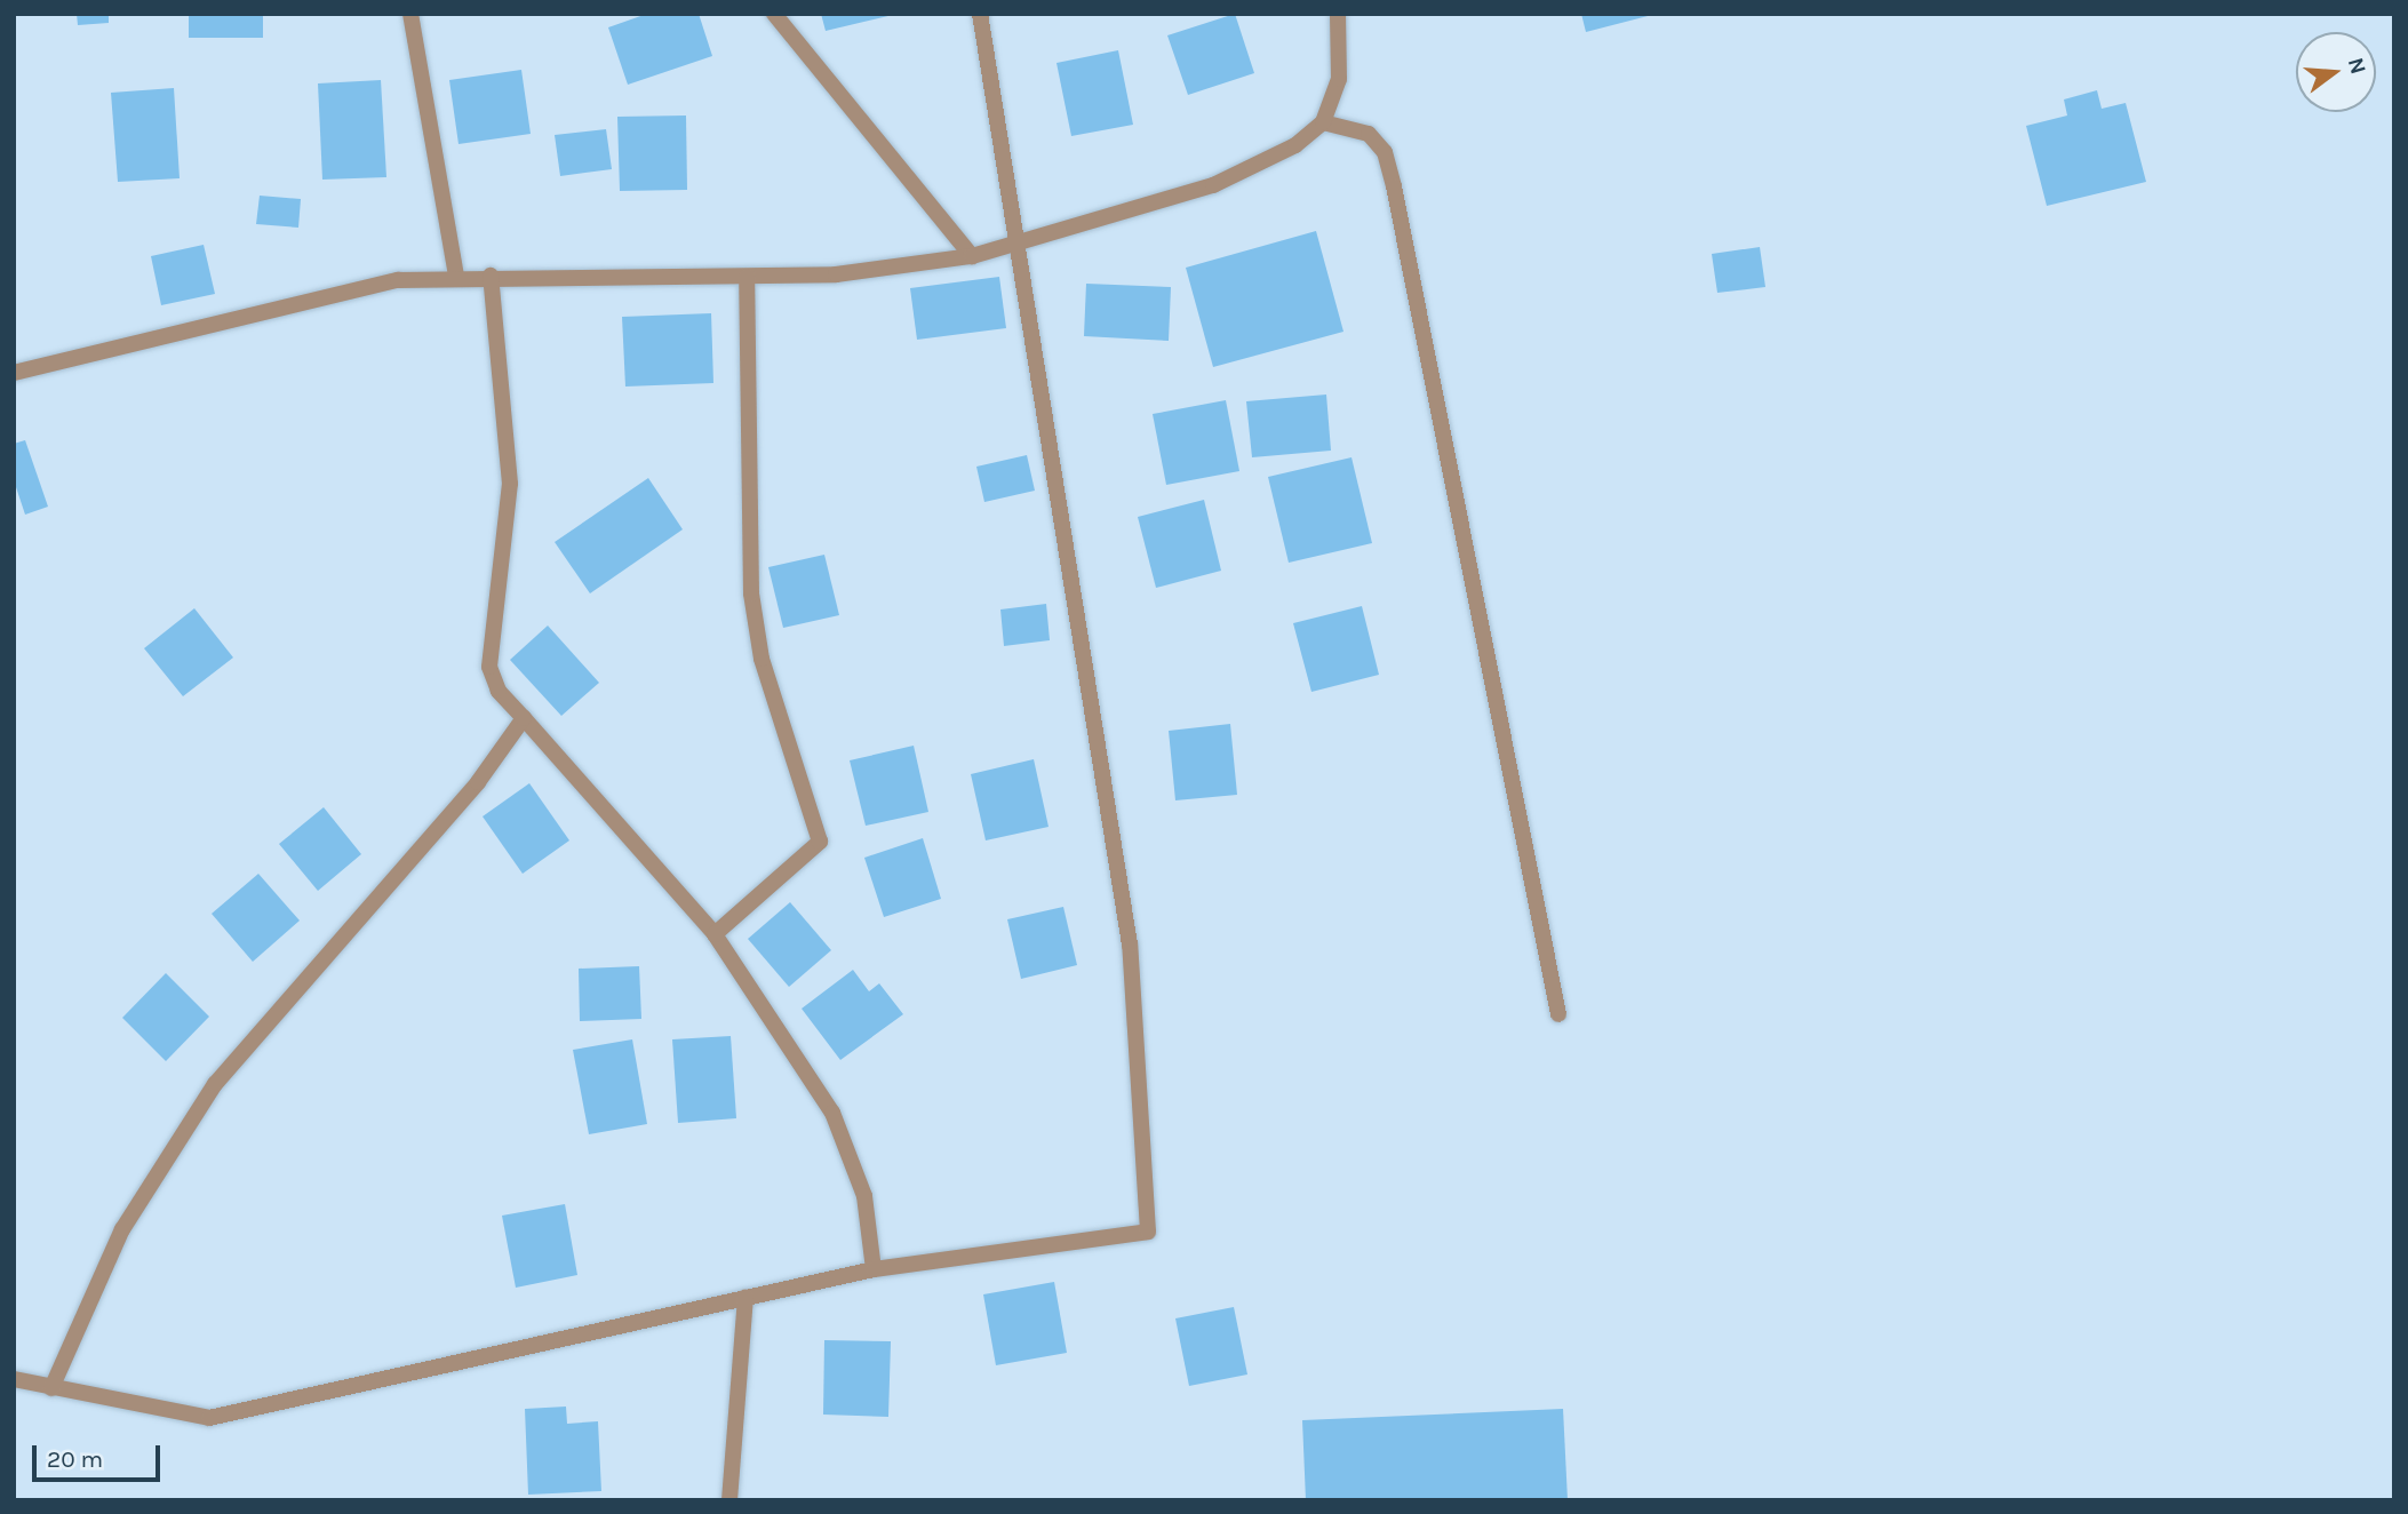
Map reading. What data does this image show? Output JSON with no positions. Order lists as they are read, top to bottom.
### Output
{
  "scale_bar": "20 m",
  "north": "right"
}
